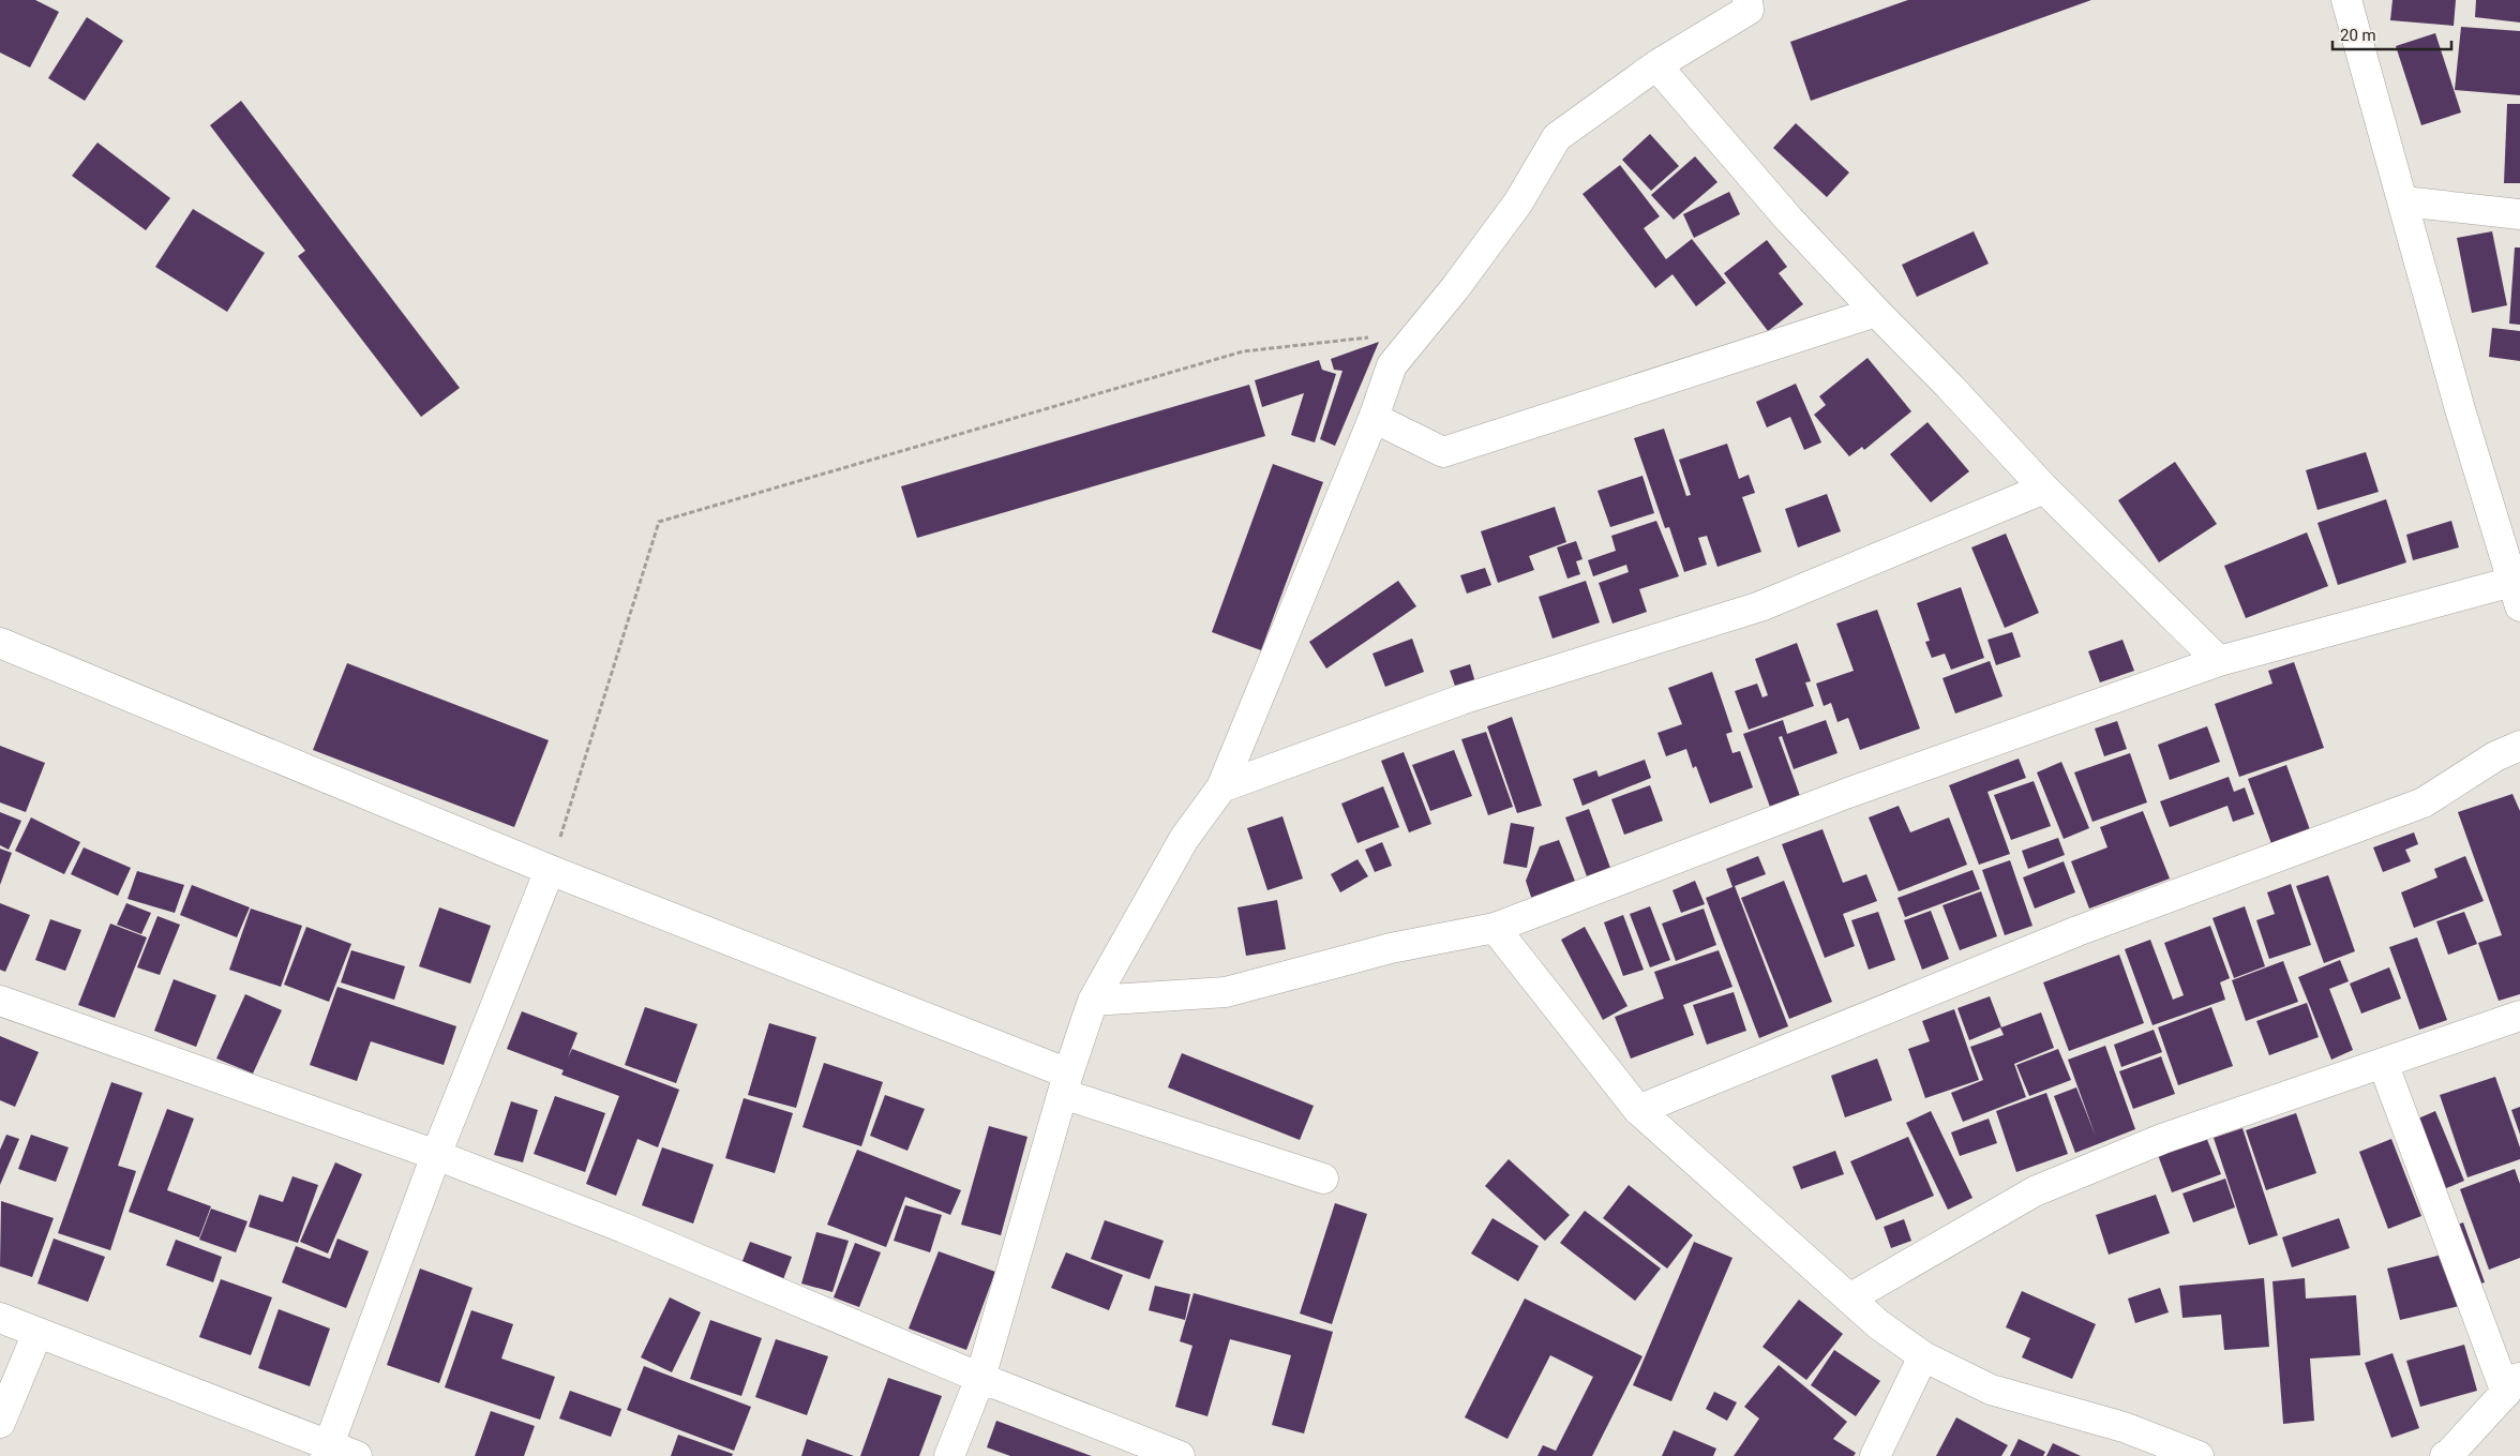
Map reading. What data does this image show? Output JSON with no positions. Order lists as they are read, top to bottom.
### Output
{
  "scale_bar": "20 m"
}
